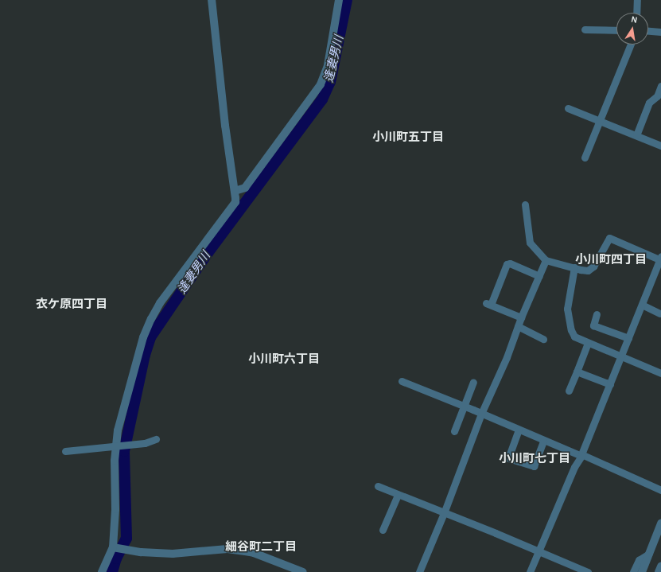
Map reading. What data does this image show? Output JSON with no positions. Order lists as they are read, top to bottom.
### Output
{
  "districts": [
    "小川町五丁目",
    "小川町四丁目",
    "衣ケ原四丁目",
    "小川町六丁目",
    "小川町七丁目",
    "細谷町二丁目"
  ],
  "water": ["逢妻男川"],
  "north": "top"
}
